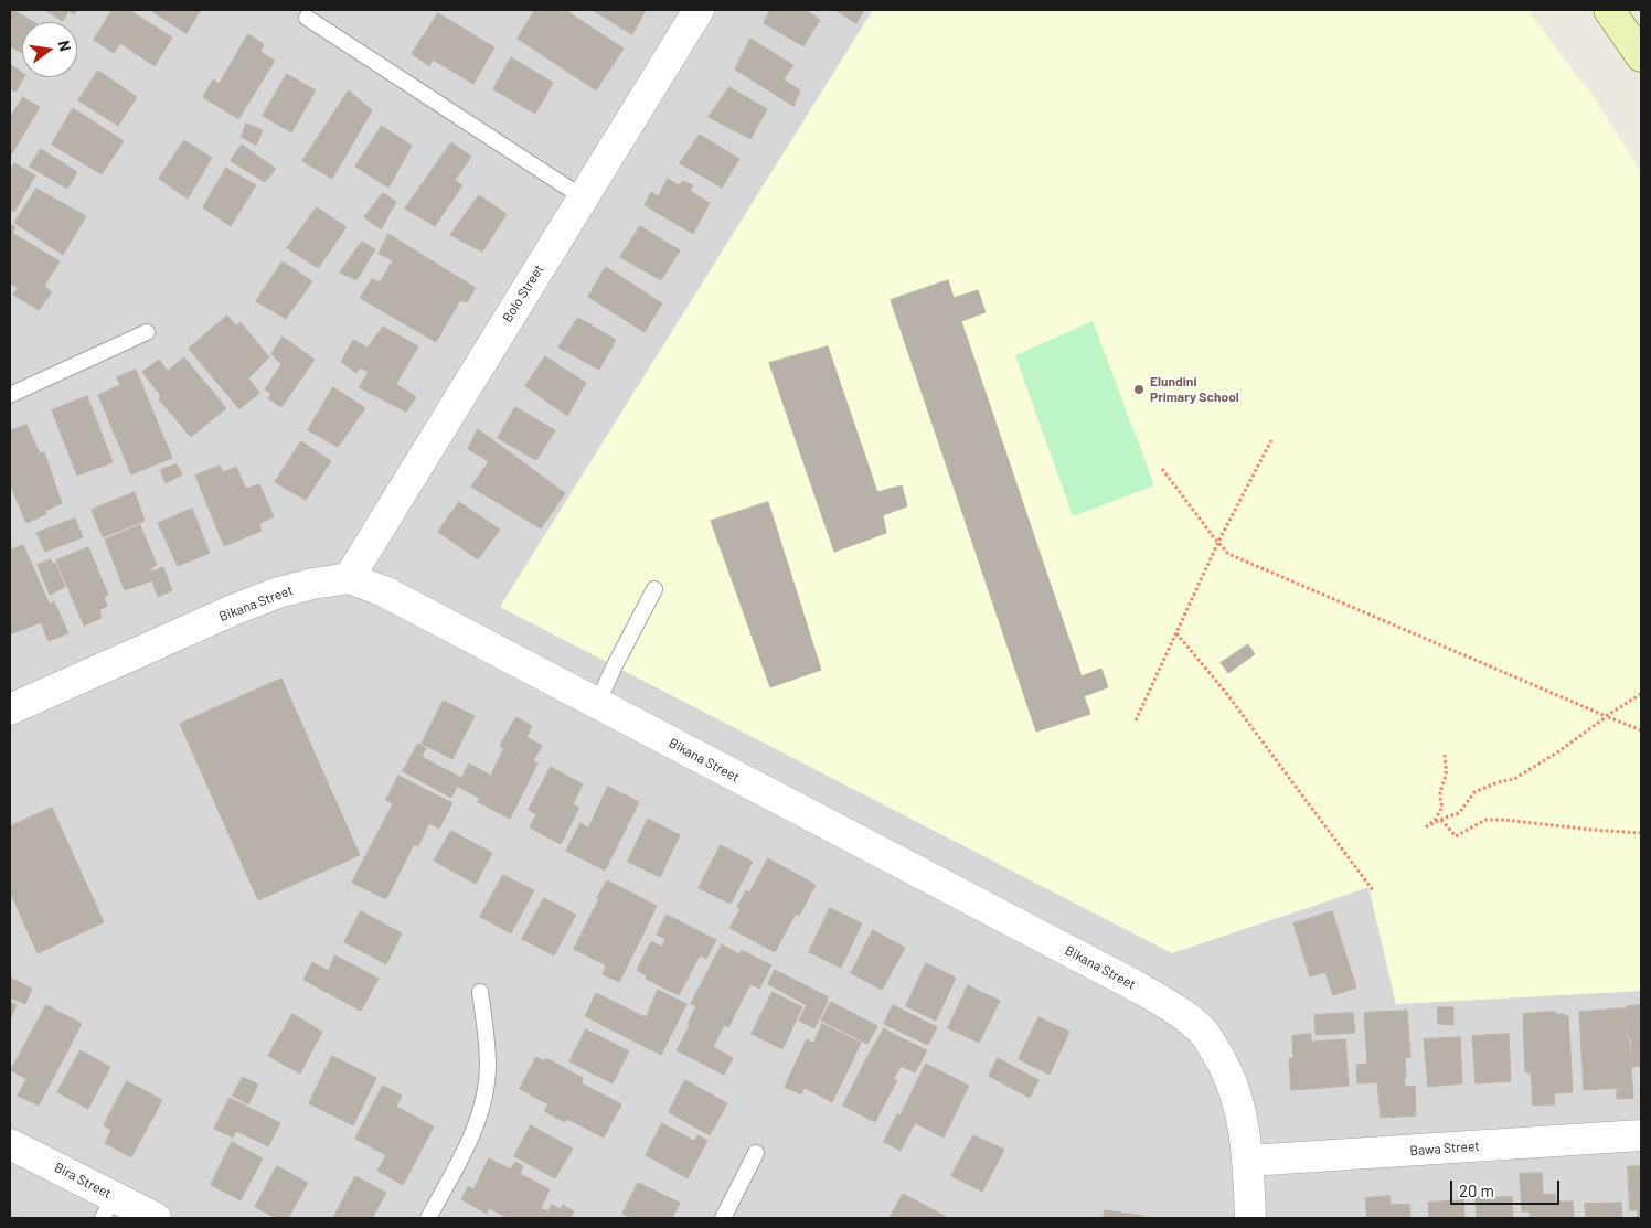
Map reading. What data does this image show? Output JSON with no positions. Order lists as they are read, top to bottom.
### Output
{
  "streets": {
    "street": [
      "Bolo Street",
      "Bikana Street",
      "Bawa Street",
      "Bira Street"
    ]
  },
  "crossings": [
    ["Bolo Street", "Bikana Street"],
    ["Bikana Street", "Bawa Street"]
  ],
  "places": ["Elundini Primary School"],
  "scale_bar": "20 m",
  "north": "right"
}
